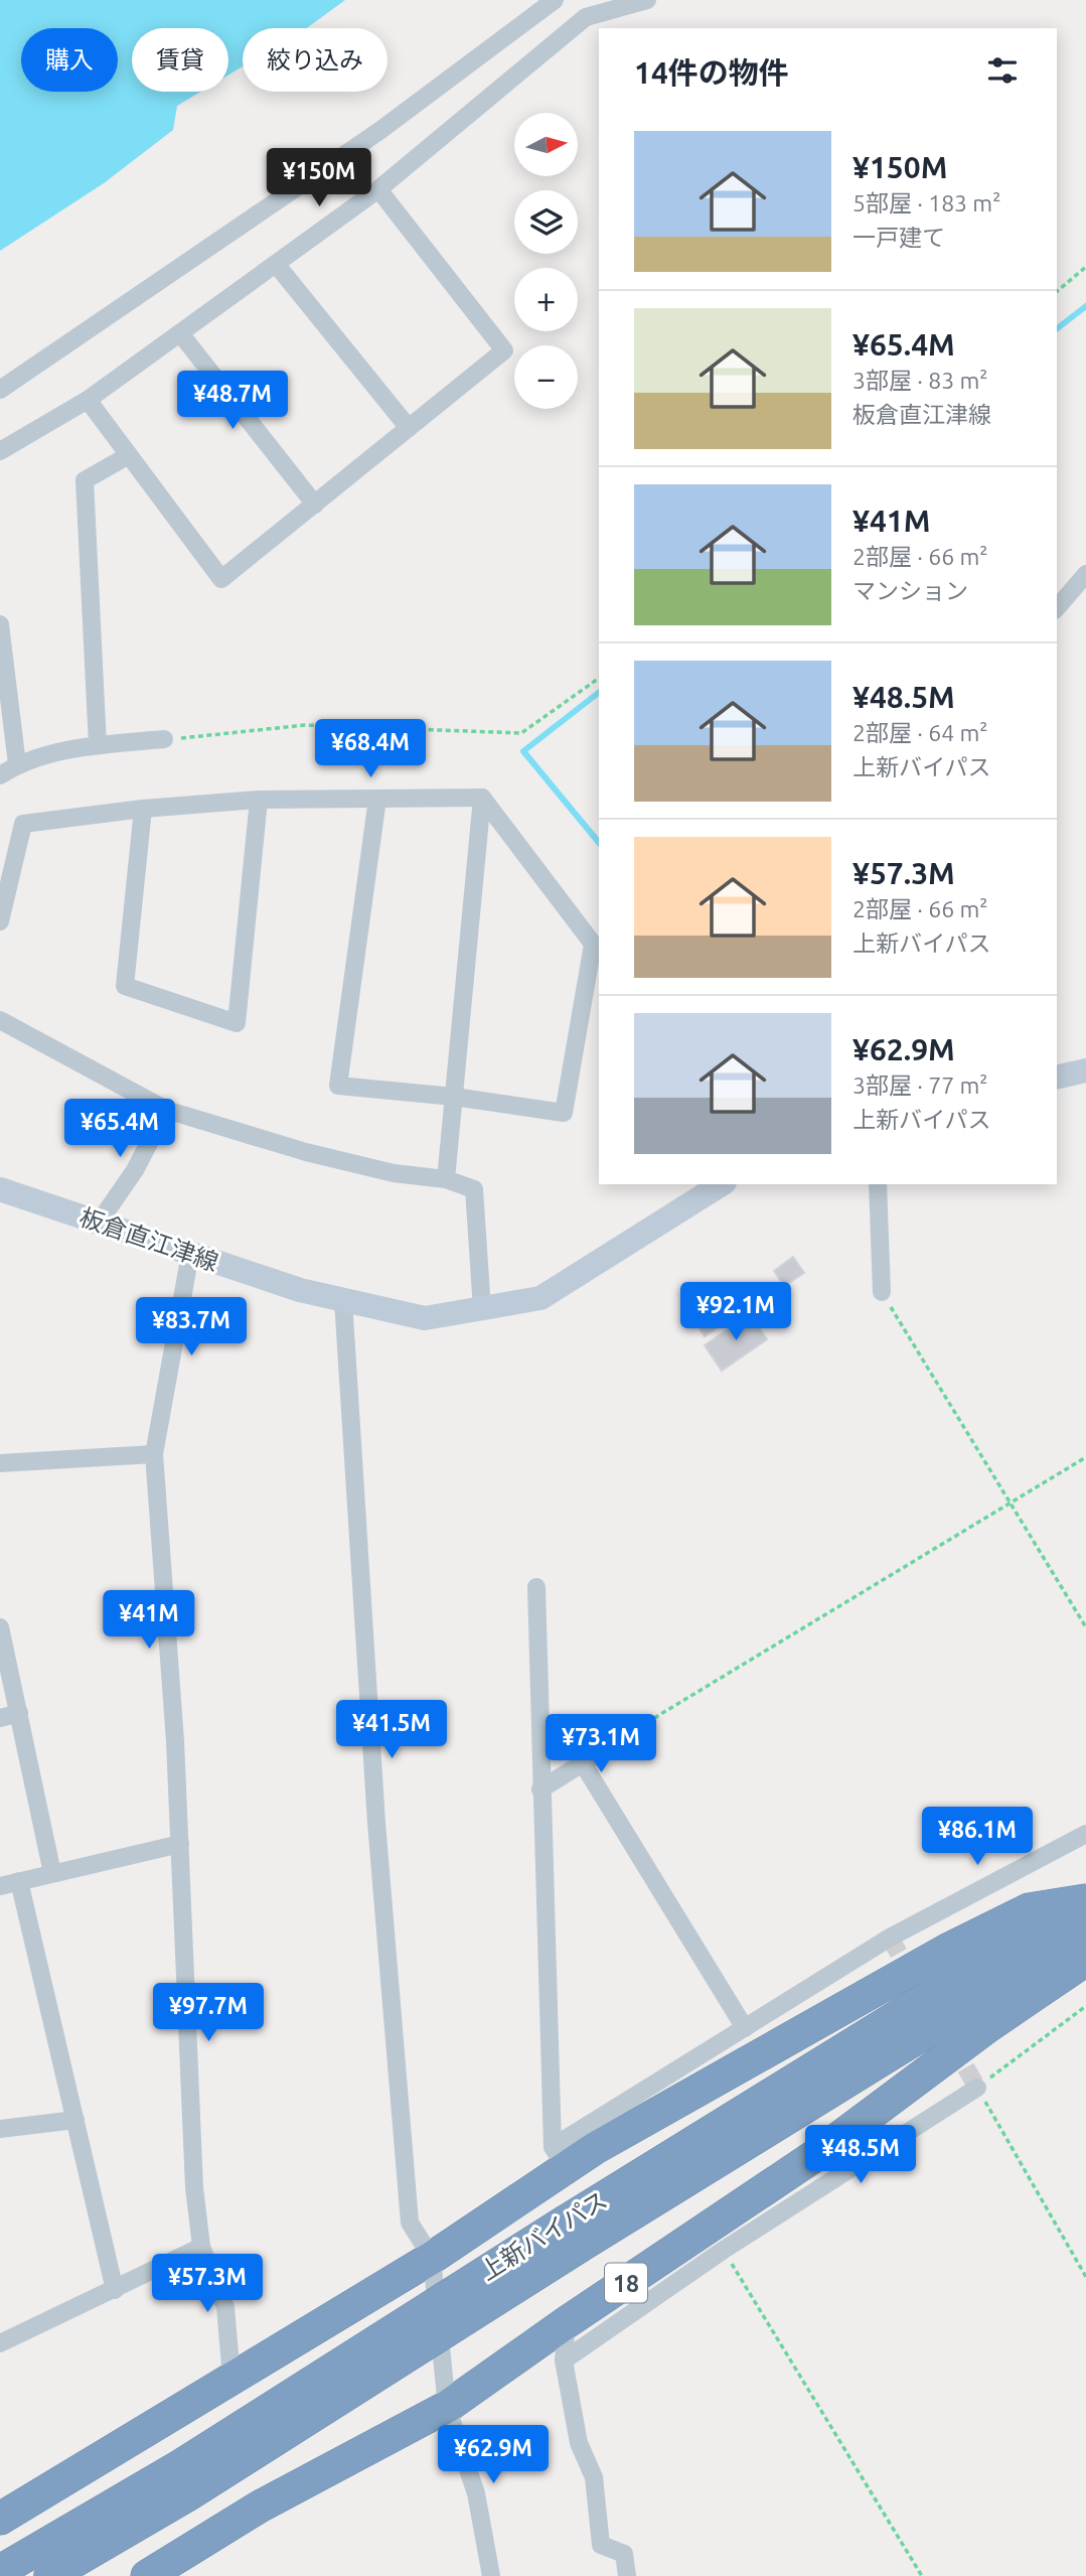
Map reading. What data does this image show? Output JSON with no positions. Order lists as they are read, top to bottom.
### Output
{
  "streets": {
    "highway": ["上新バイパス", "18"],
    "main road": ["板倉直江津線"]
  },
  "north": "right",
  "page": {
    "chip": ["購入", "賃貸", "絞り込み"],
    "heading": "14件の物件",
    "map_buttons": ["+", "−"],
    "list": [
      {
        "name": "¥150M",
        "note": "5部屋 · 183 m² · 一戸建て"
      },
      {
        "name": "¥65.4M",
        "note": "3部屋 · 83 m² · 板倉直江津線"
      },
      {
        "name": "¥41M",
        "note": "2部屋 · 66 m² · マンション"
      },
      {
        "name": "¥48.5M",
        "note": "2部屋 · 64 m² · 上新バイパス"
      },
      {
        "name": "¥57.3M",
        "note": "2部屋 · 66 m² · 上新バイパス"
      },
      {
        "name": "¥62.9M",
        "note": "3部屋 · 77 m² · 上新バイパス"
      }
    ],
    "price": [
      "¥150M",
      "¥48.7M",
      "¥68.4M",
      "¥65.4M",
      "¥92.1M",
      "¥83.7M",
      "¥41M",
      "¥41.5M",
      "¥73.1M",
      "¥86.1M",
      "¥97.7M",
      "¥48.5M",
      "¥57.3M",
      "¥62.9M"
    ]
  }
}
